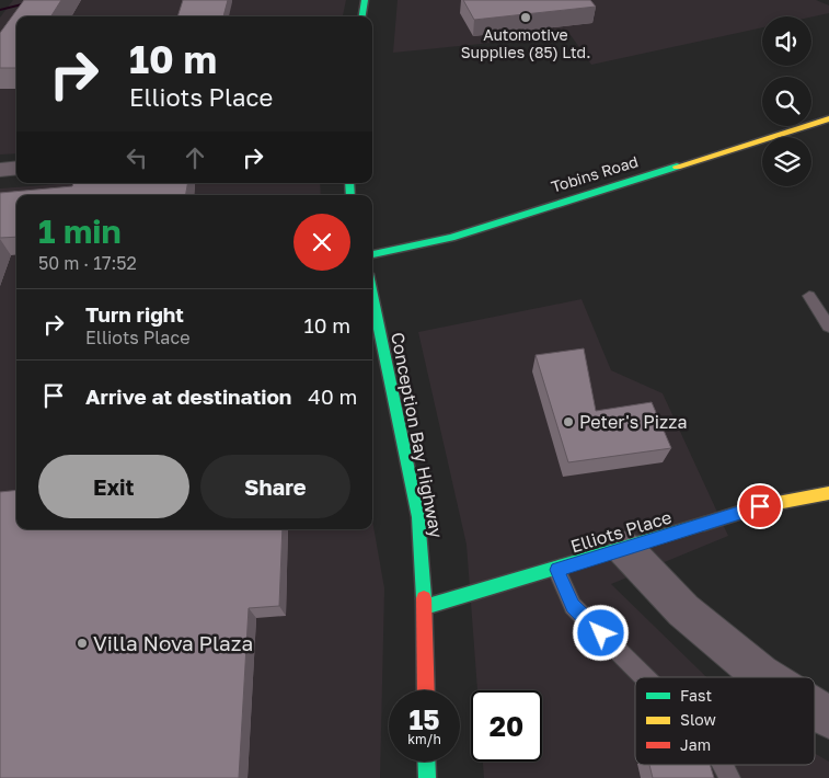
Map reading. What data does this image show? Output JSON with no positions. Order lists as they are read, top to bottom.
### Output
{
  "streets": {
    "street": ["Tobins Road", "Conception Bay Highway", "Elliots Place"]
  },
  "crossings": [
    ["Conception Bay Highway", "Elliots Place"]
  ],
  "places": ["Automotive Supplies (85) Ltd.", "Peter's Pizza", "Villa Nova Plaza"],
  "legend": ["Fast", "Slow", "Jam"],
  "page": {
    "turn": ["10 m", "Elliots Place"],
    "heading": ["1 min", "50 m · 17:52"],
    "list": [
      {
        "name": "Turn right",
        "note": "Elliots Place",
        "value": "10 m"
      },
      {
        "name": "Arrive at destination",
        "value": "40 m"
      }
    ],
    "buttons": ["Exit", "Share"],
    "speed": "15 km/h",
    "limit": "20"
  }
}
